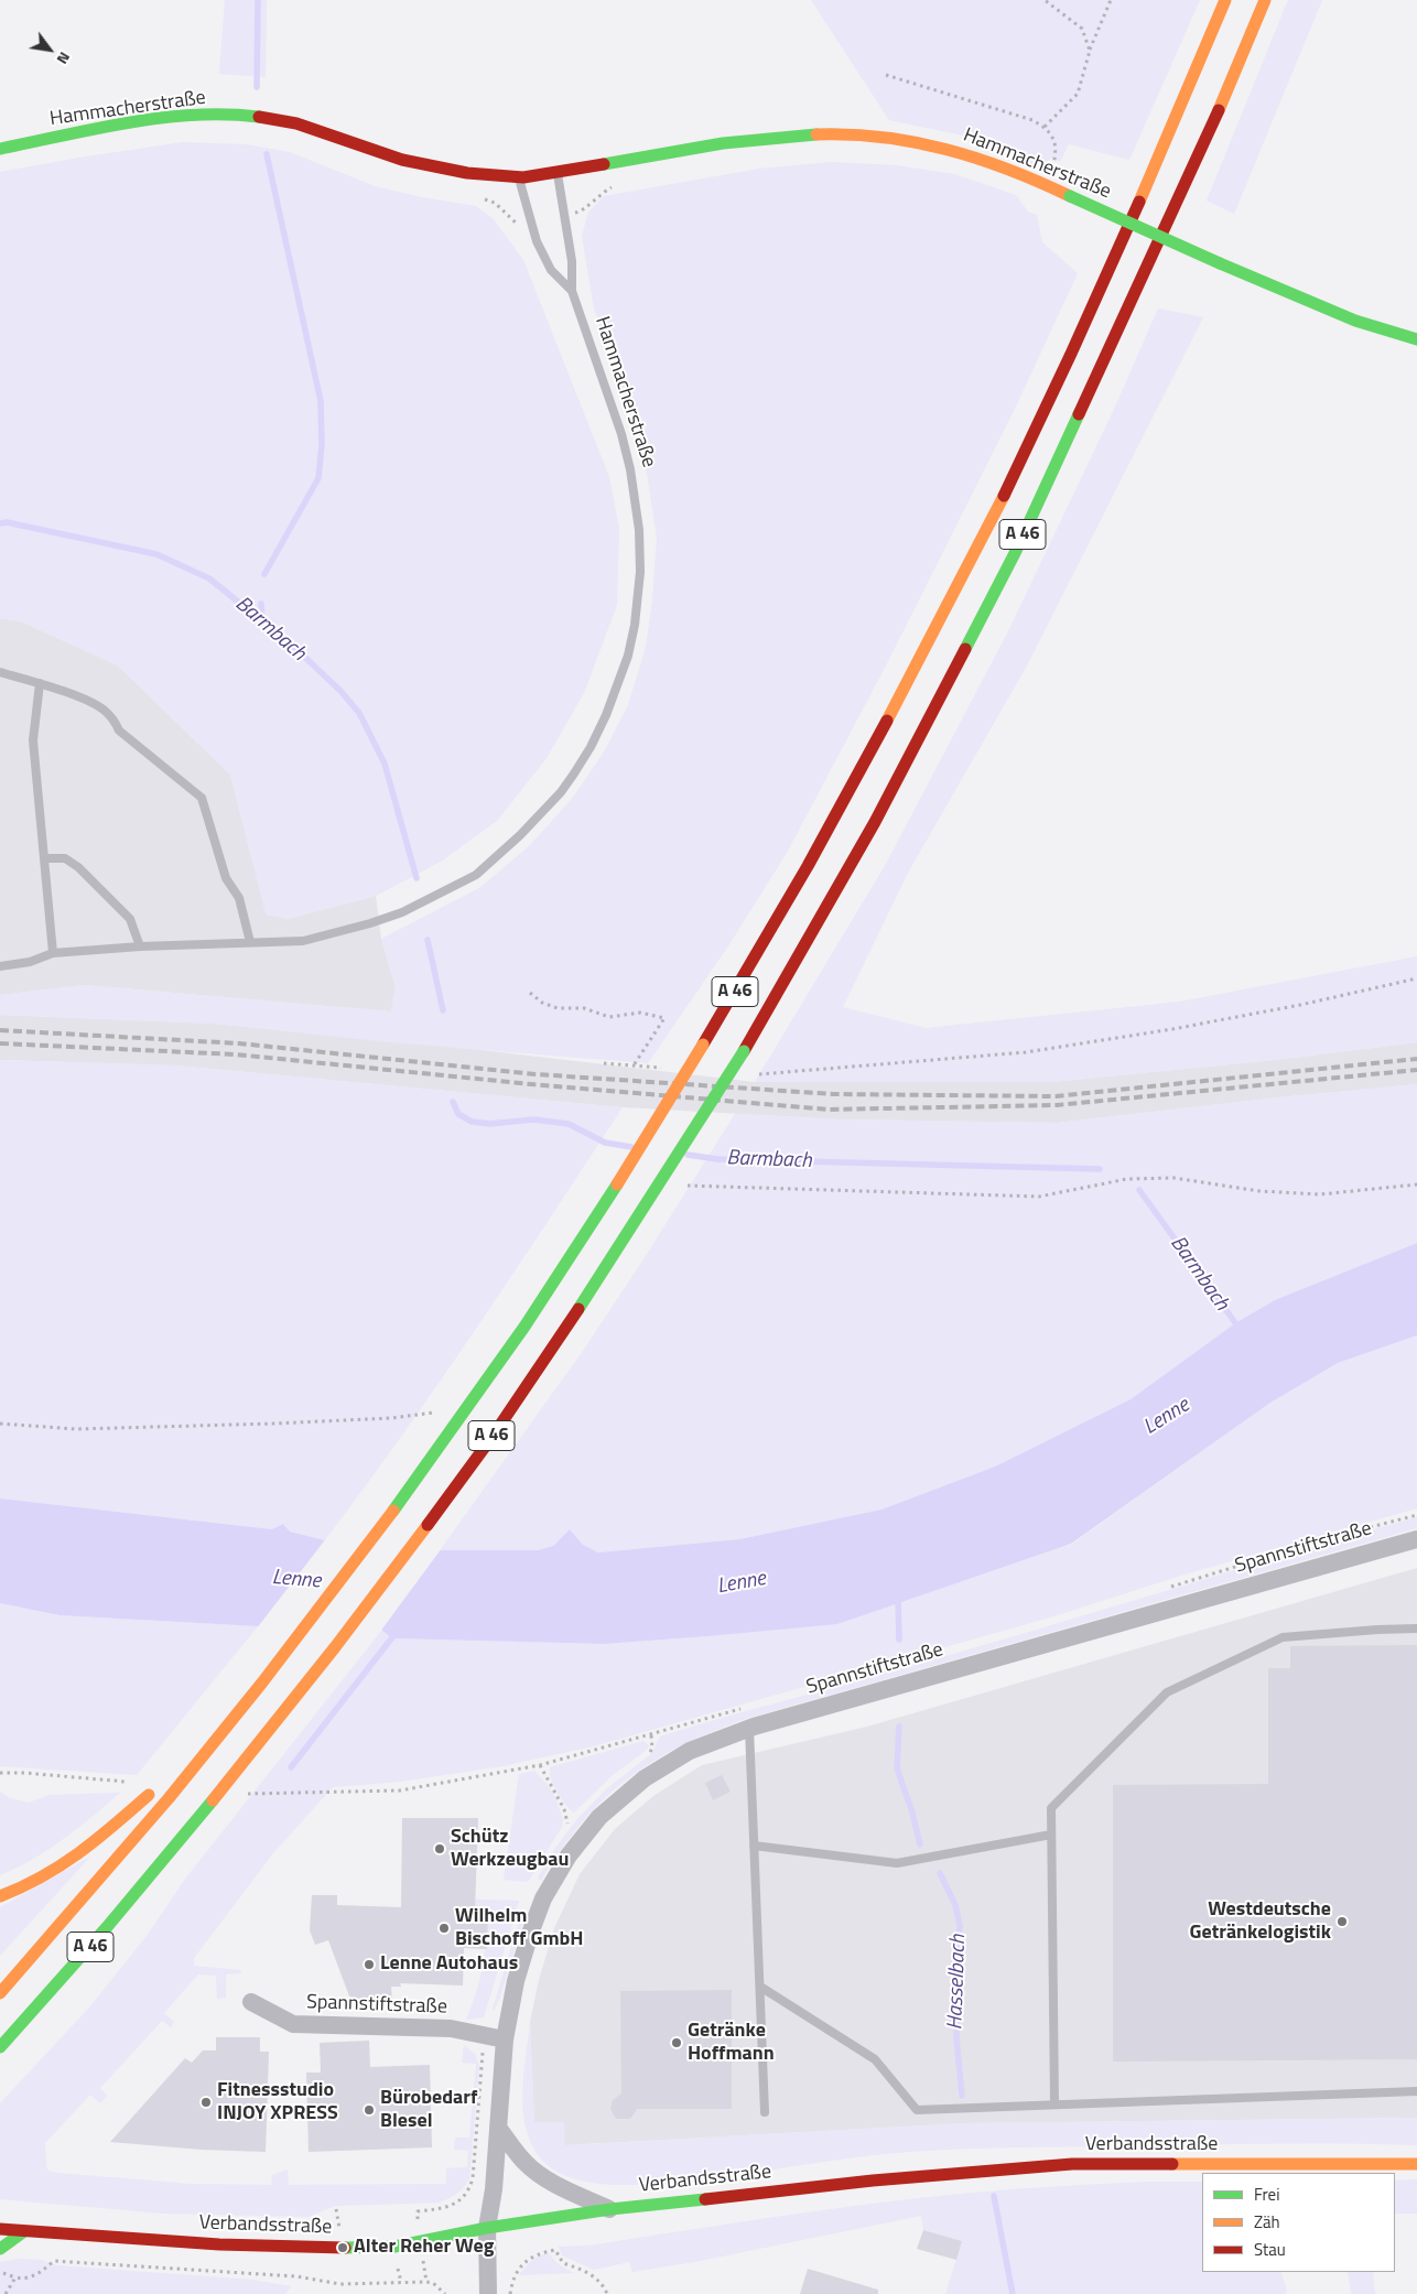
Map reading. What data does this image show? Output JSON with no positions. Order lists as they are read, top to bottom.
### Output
{
  "streets": {
    "main road": ["Hammacherstraße", "A 46", "Verbandsstraße"],
    "street": ["Spannstiftstraße"]
  },
  "crossings": [
    ["Spannstiftstraße", "Verbandsstraße"]
  ],
  "water": ["Barmbach", "Lenne", "Hasselbach"],
  "places": [
    "Schütz Werkzeugbau",
    "Westdeutsche Getränkelogistik",
    "Wilhelm Bischoff GmbH",
    "Lenne Autohaus",
    "Getränke Hoffmann",
    "Fitnessstudio INJOY XPRESS",
    "Bürobedarf Blesel",
    "Alter Reher Weg"
  ],
  "legend": ["Frei", "Zäh", "Stau"],
  "north": "bottom right"
}
